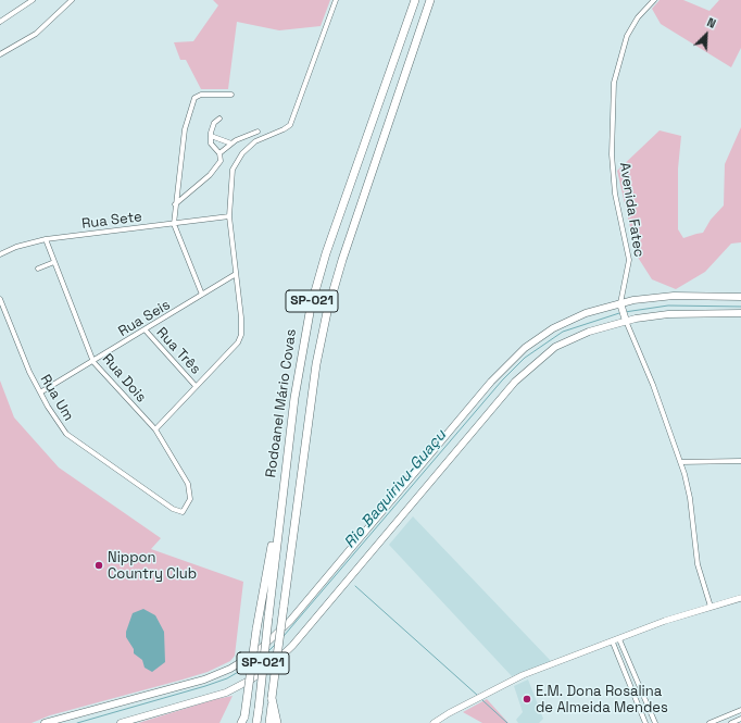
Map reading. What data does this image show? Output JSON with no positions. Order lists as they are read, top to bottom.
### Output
{
  "streets": {
    "highway": ["SP-021", "Rodoanel Mário Covas"],
    "street": [
      "Avenida Fatec",
      "Rua Sete",
      "Rua Seis",
      "Rua Três",
      "Rua Dois",
      "Rua Um"
    ]
  },
  "crossings": [
    ["Rua Sete", "Rua Dois"],
    ["Rua Seis", "Rua Três"],
    ["Rua Seis", "Rua Dois"],
    ["Rua Seis", "Rua Um"],
    ["Rua Dois", "Rua Um"]
  ],
  "water": ["Rio Baquirivu-Guaçu"],
  "places": ["Nippon Country Club", "E.M. Dona Rosalina de Almeida Mendes"],
  "north": "top right"
}
